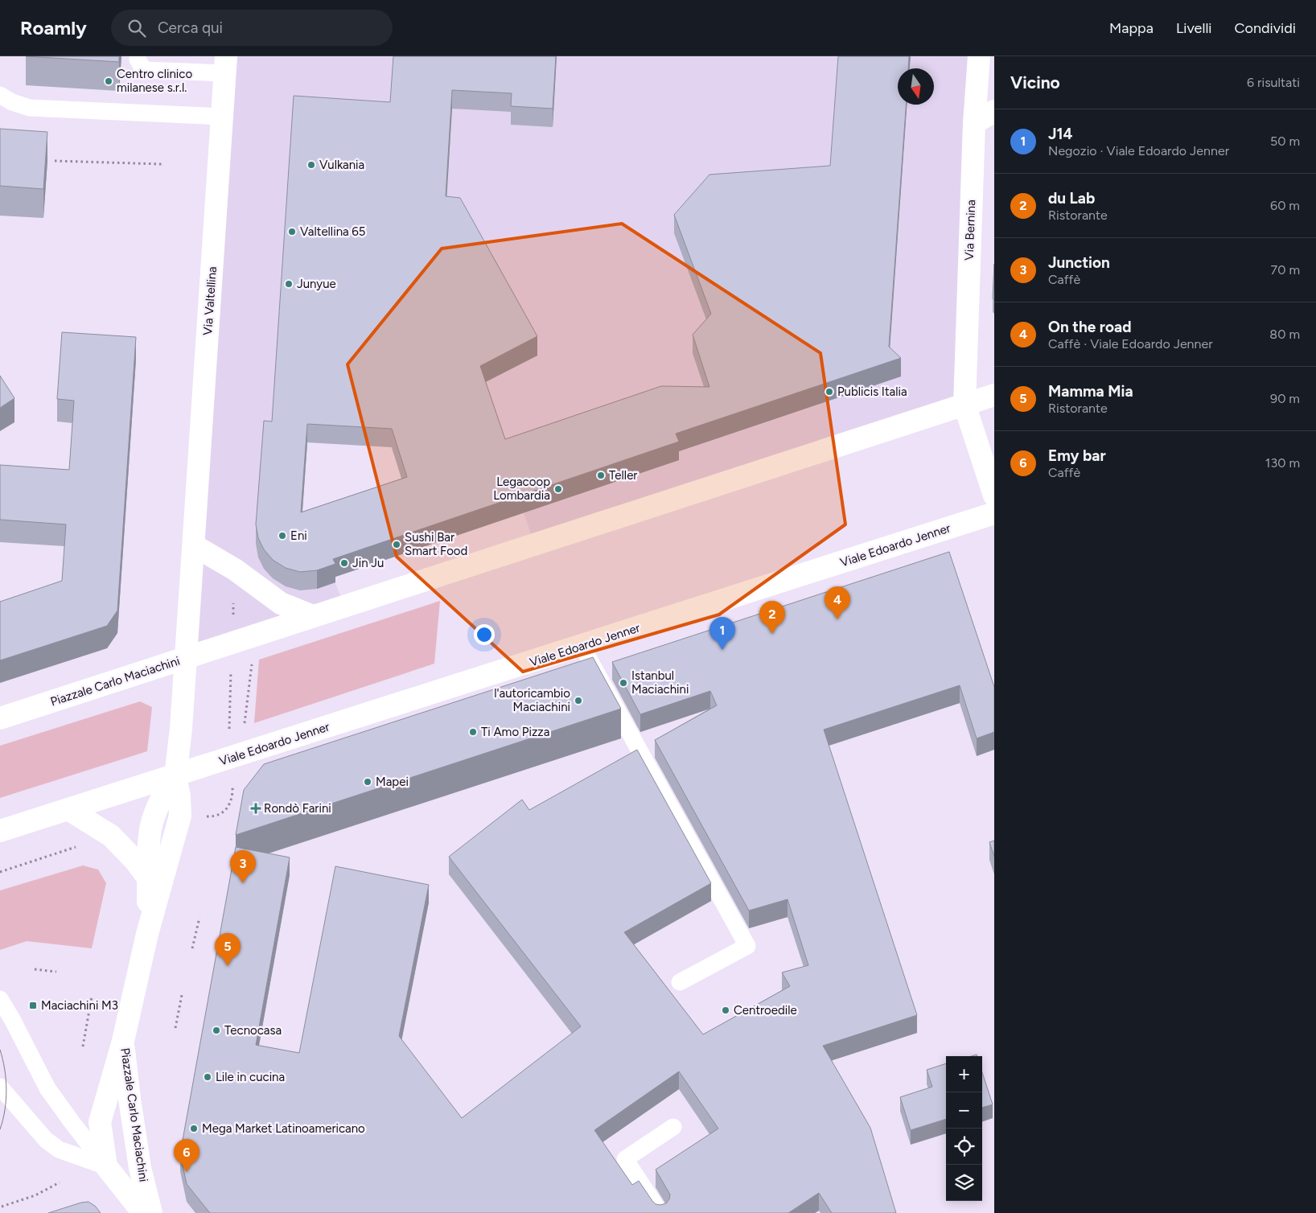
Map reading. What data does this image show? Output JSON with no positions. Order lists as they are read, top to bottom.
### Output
{
  "streets": {
    "main road": [
      "Via Bernina",
      "Via Valtellina",
      "Viale Edoardo Jenner",
      "Piazzale Carlo Maciachini"
    ]
  },
  "crossings": [
    ["Via Valtellina", "Piazzale Carlo Maciachini"],
    ["Viale Edoardo Jenner", "Piazzale Carlo Maciachini"]
  ],
  "places": {
    "other": [
      "Centro clinico milanese s.r.l.",
      "Vulkania",
      "Valtellina 65",
      "Junyue",
      "Publicis Italia",
      "Teller",
      "Legacoop Lombardia",
      "Eni",
      "Sushi Bar Smart Food",
      "Jin Ju",
      "Istanbul Maciachini",
      "l'autoricambio Maciachini",
      "Ti Amo Pizza",
      "Mapei",
      "Centroedile",
      "Tecnocasa",
      "Lile in cucina",
      "Mega Market Latinoamericano"
    ],
    "health": ["Rondò Farini"],
    "transit": ["Maciachini M3"]
  },
  "north": "bottom",
  "page": {
    "header": "Roamly",
    "search": "Cerca qui",
    "nav": ["Mappa", "Livelli", "Condividi"],
    "heading": ["Vicino", "6 risultati"],
    "list": [
      {
        "mark": "1",
        "name": "J14",
        "note": "Negozio · Viale Edoardo Jenner",
        "value": "50 m"
      },
      {
        "mark": "2",
        "name": "du Lab",
        "note": "Ristorante",
        "value": "60 m"
      },
      {
        "mark": "3",
        "name": "Junction",
        "note": "Caffè",
        "value": "70 m"
      },
      {
        "mark": "4",
        "name": "On the road",
        "note": "Caffè · Viale Edoardo Jenner",
        "value": "80 m"
      },
      {
        "mark": "5",
        "name": "Mamma Mia",
        "note": "Ristorante",
        "value": "90 m"
      },
      {
        "mark": "6",
        "name": "Emy bar",
        "note": "Caffè",
        "value": "130 m"
      }
    ],
    "pins": [
      "4",
      "2",
      "1",
      "3",
      "5",
      "6"
    ],
    "map_buttons": ["+", "−"]
  }
}
